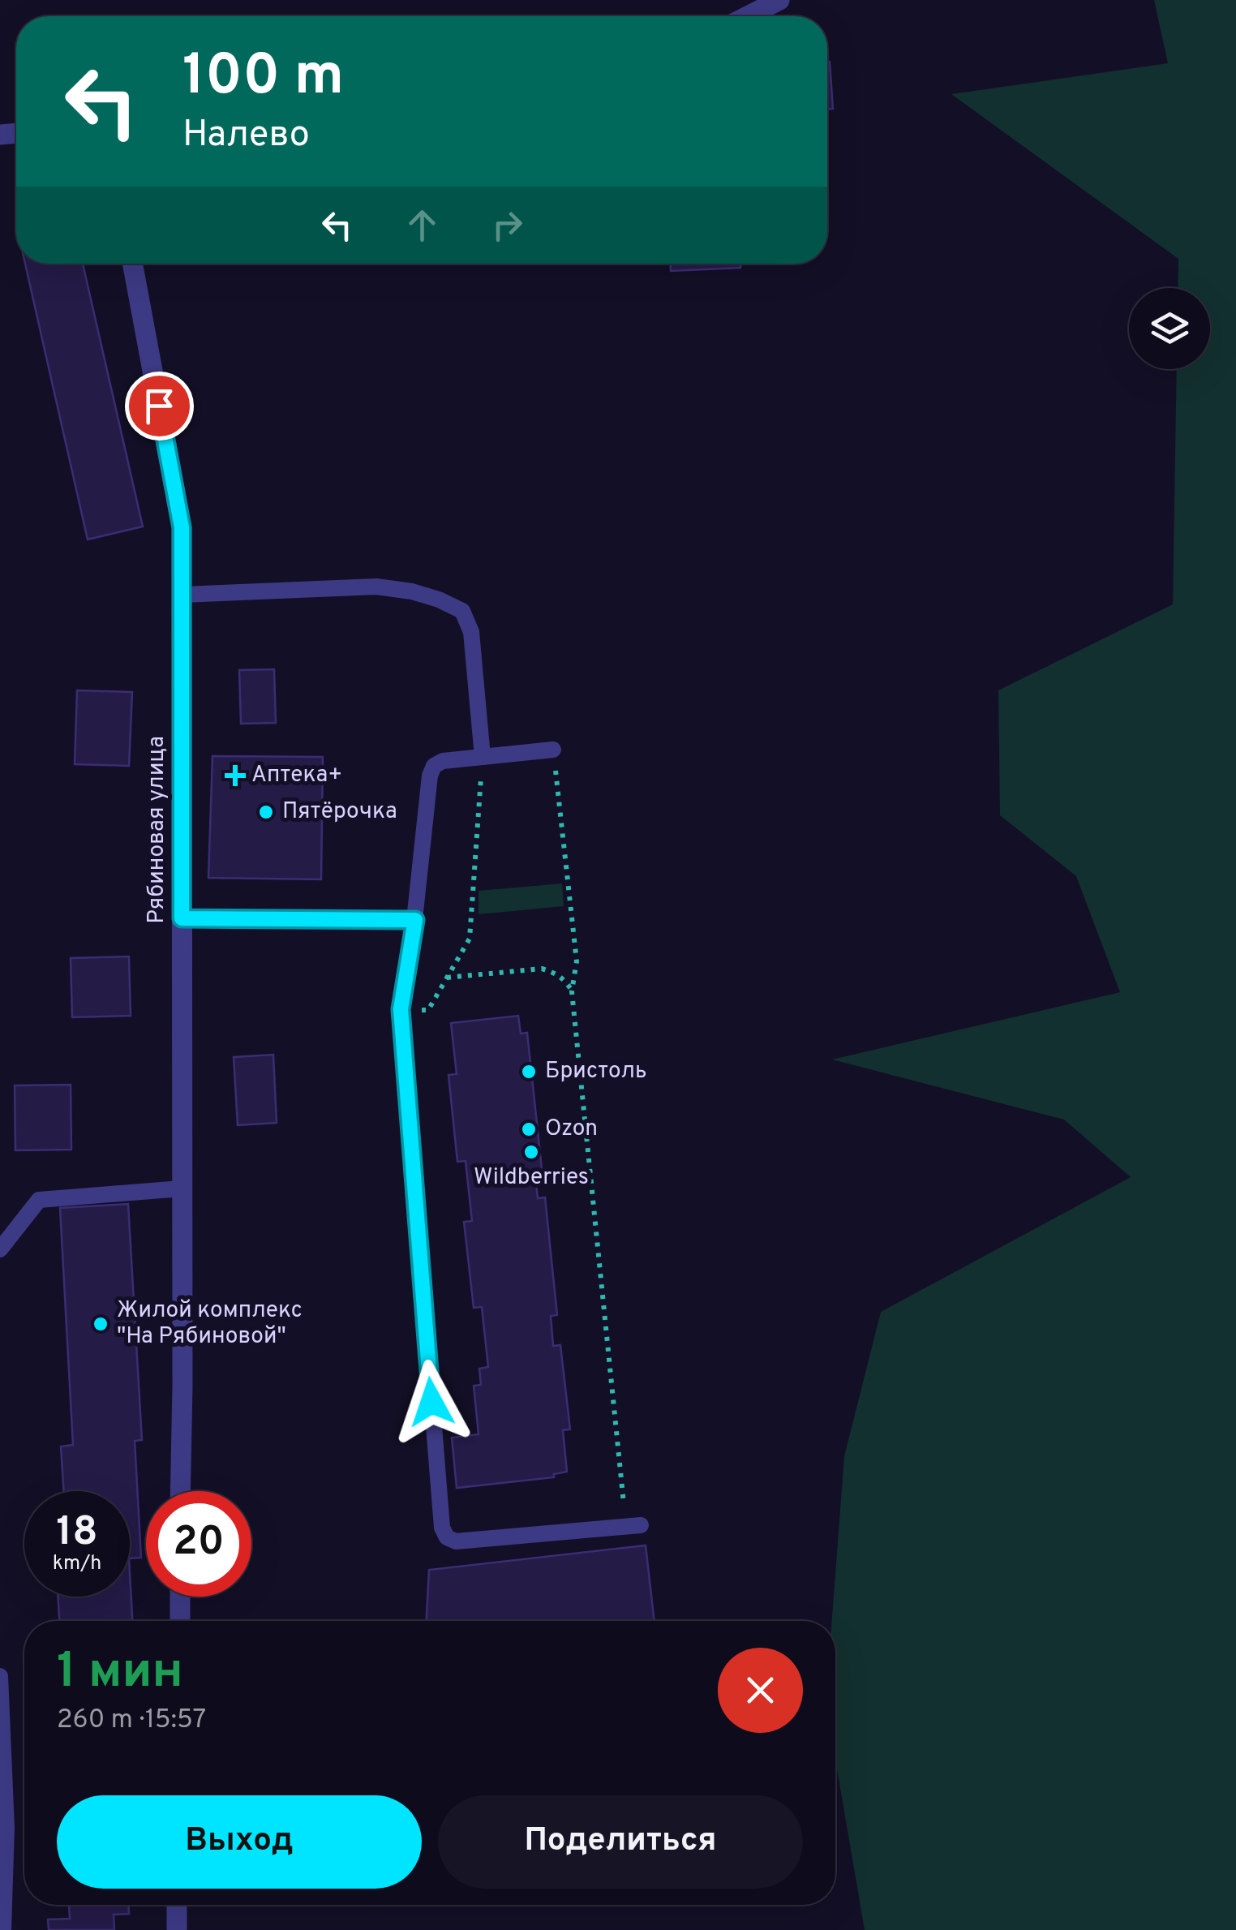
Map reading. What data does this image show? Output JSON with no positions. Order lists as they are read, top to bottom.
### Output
{
  "streets": {
    "street": ["Рябиновая улица"]
  },
  "places": {
    "health": ["Аптека+"],
    "other": [
      "Пятёрочка",
      "Бристоль",
      "Ozon",
      "Wildberries",
      "Жилой комплекс \"На Рябиновой\""
    ]
  },
  "page": {
    "turn": ["100 m", "Налево"],
    "speed": "18 km/h",
    "limit": "20",
    "heading": ["1 мин", "260 m · 15:57"],
    "buttons": ["Выход", "Поделиться"]
  }
}
